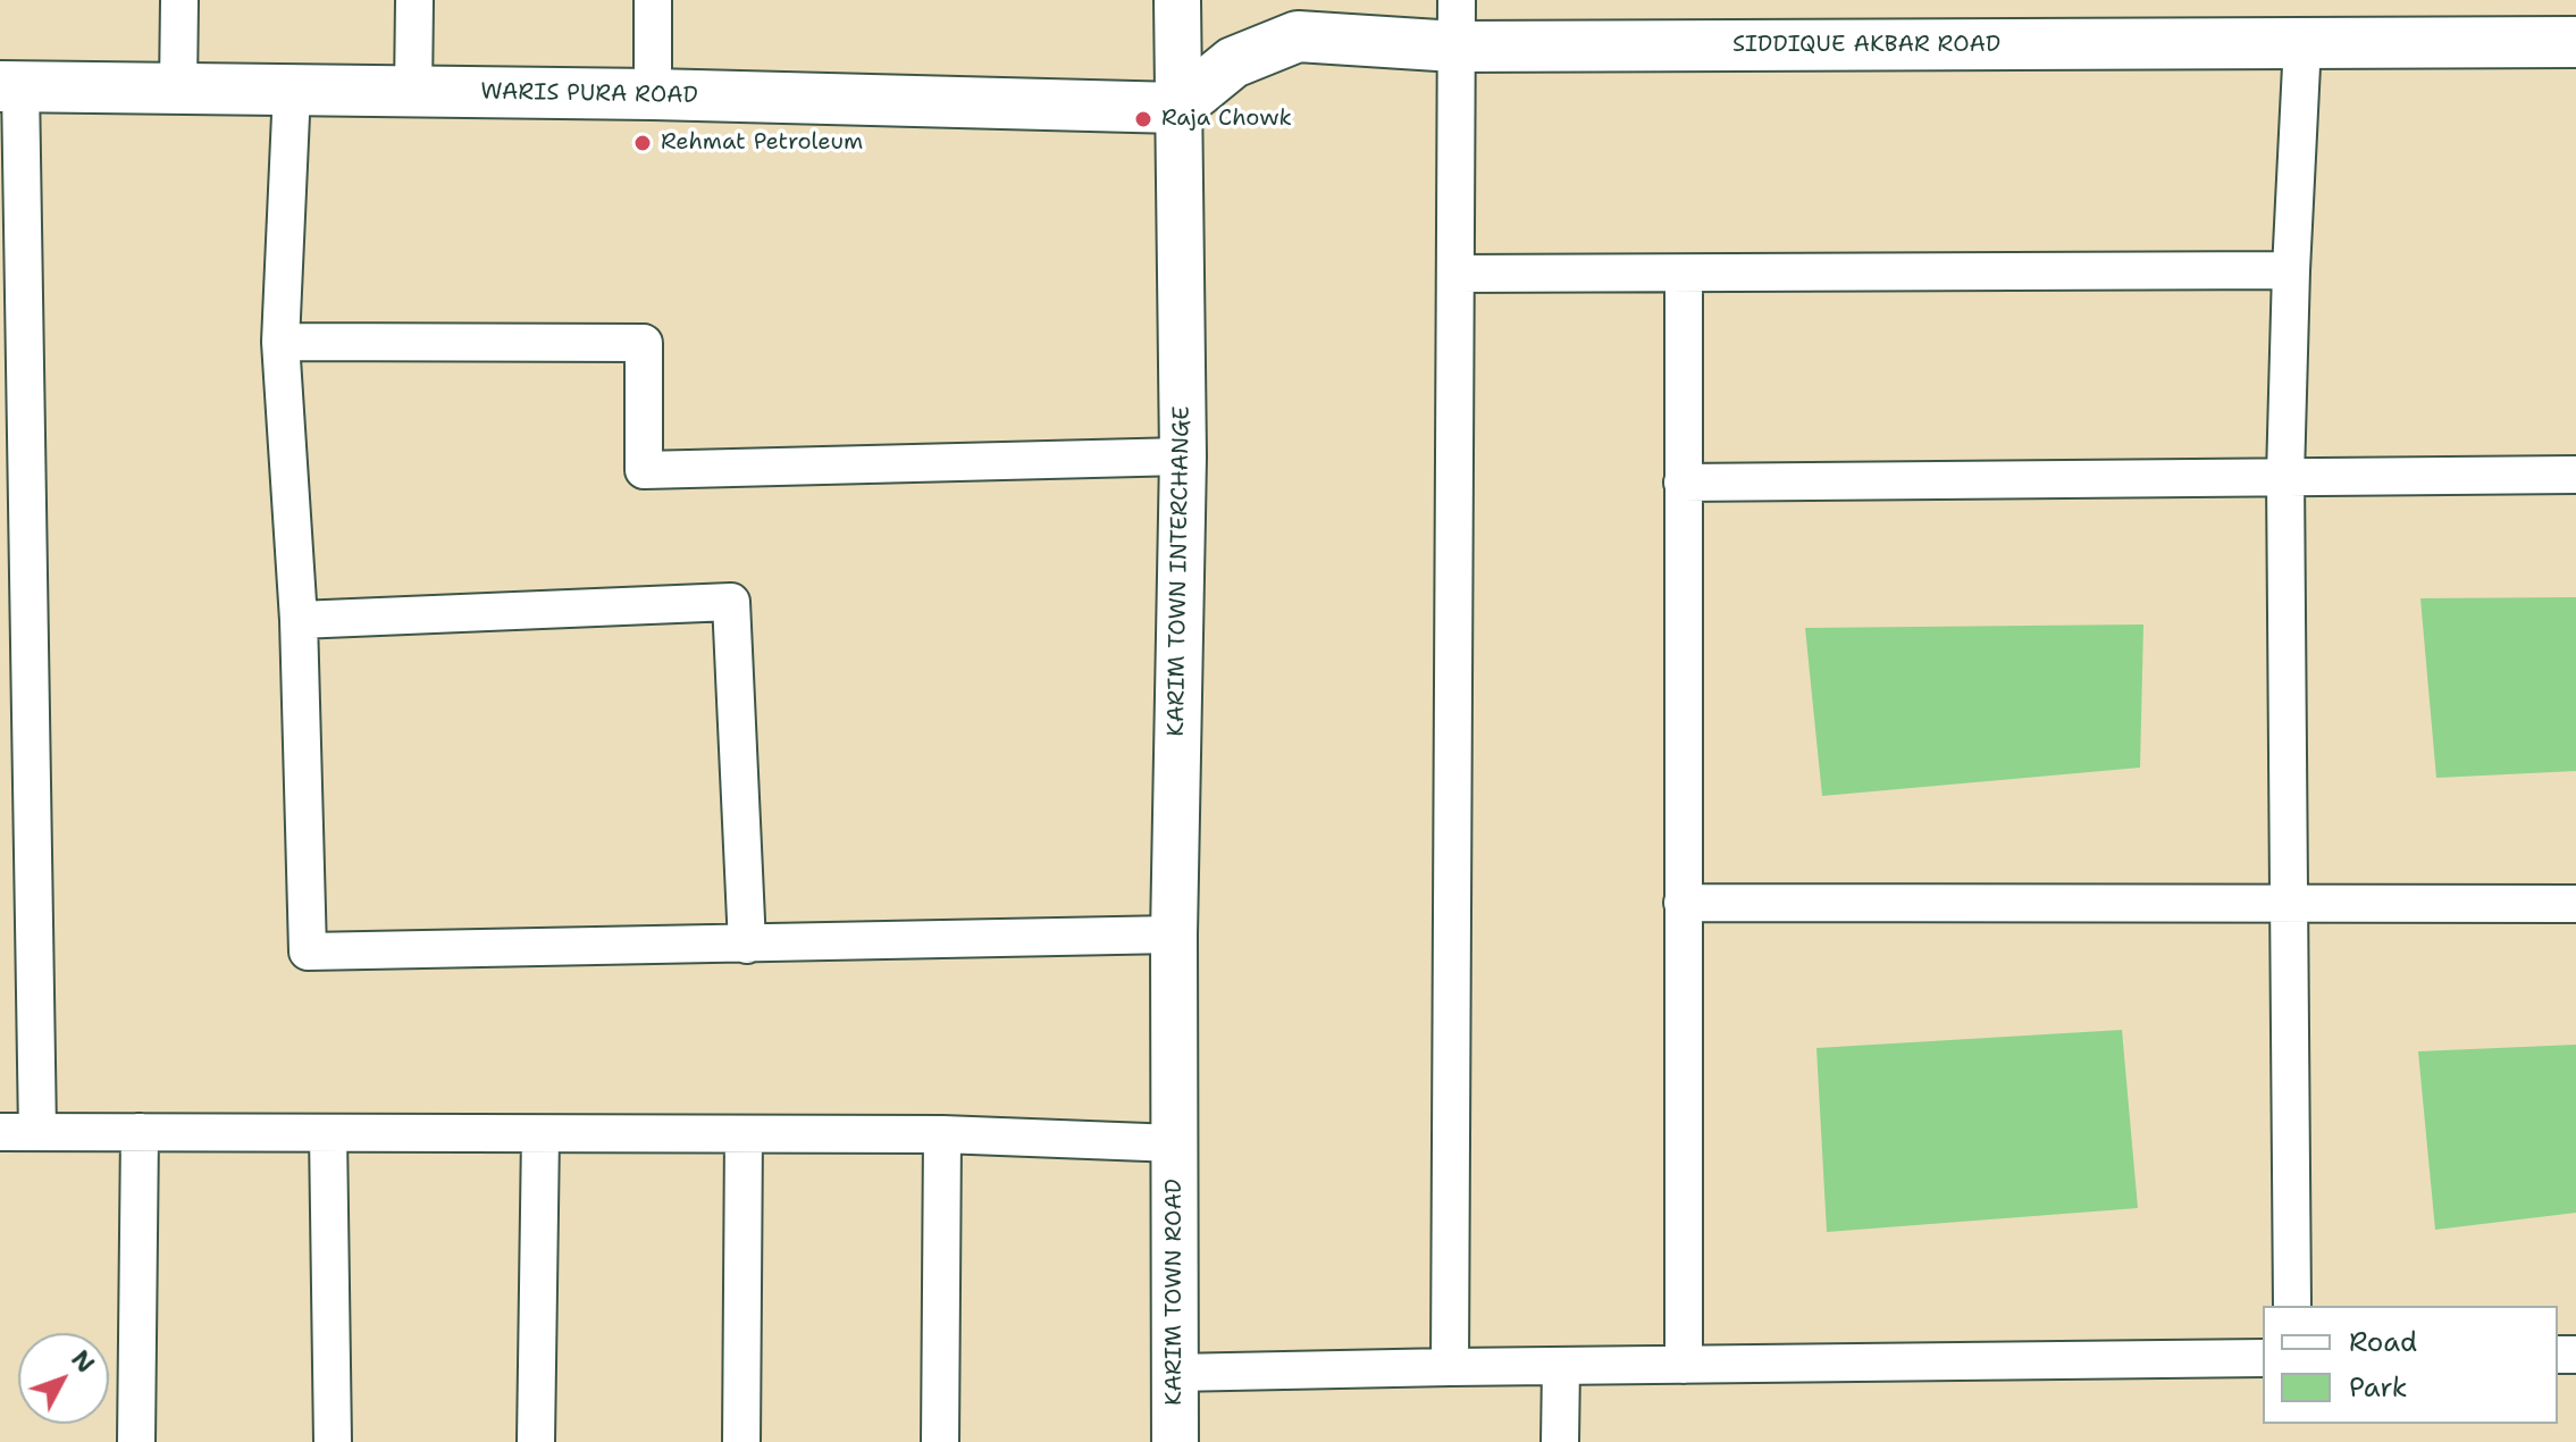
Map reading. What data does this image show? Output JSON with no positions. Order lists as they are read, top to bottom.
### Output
{
  "streets": {
    "main road": ["SIDDIQUE AKBAR ROAD", "WARIS PURA ROAD"],
    "street": ["KARIM TOWN INTERCHANGE", "KARIM TOWN ROAD"]
  },
  "crossings": [
    ["SIDDIQUE AKBAR ROAD", "WARIS PURA ROAD"],
    ["SIDDIQUE AKBAR ROAD", "KARIM TOWN INTERCHANGE"],
    ["WARIS PURA ROAD", "KARIM TOWN INTERCHANGE"],
    ["KARIM TOWN INTERCHANGE", "KARIM TOWN ROAD"]
  ],
  "places": ["Raja Chowk", "Rehmat Petroleum"],
  "legend": ["Road", "Park"],
  "north": "top right"
}
